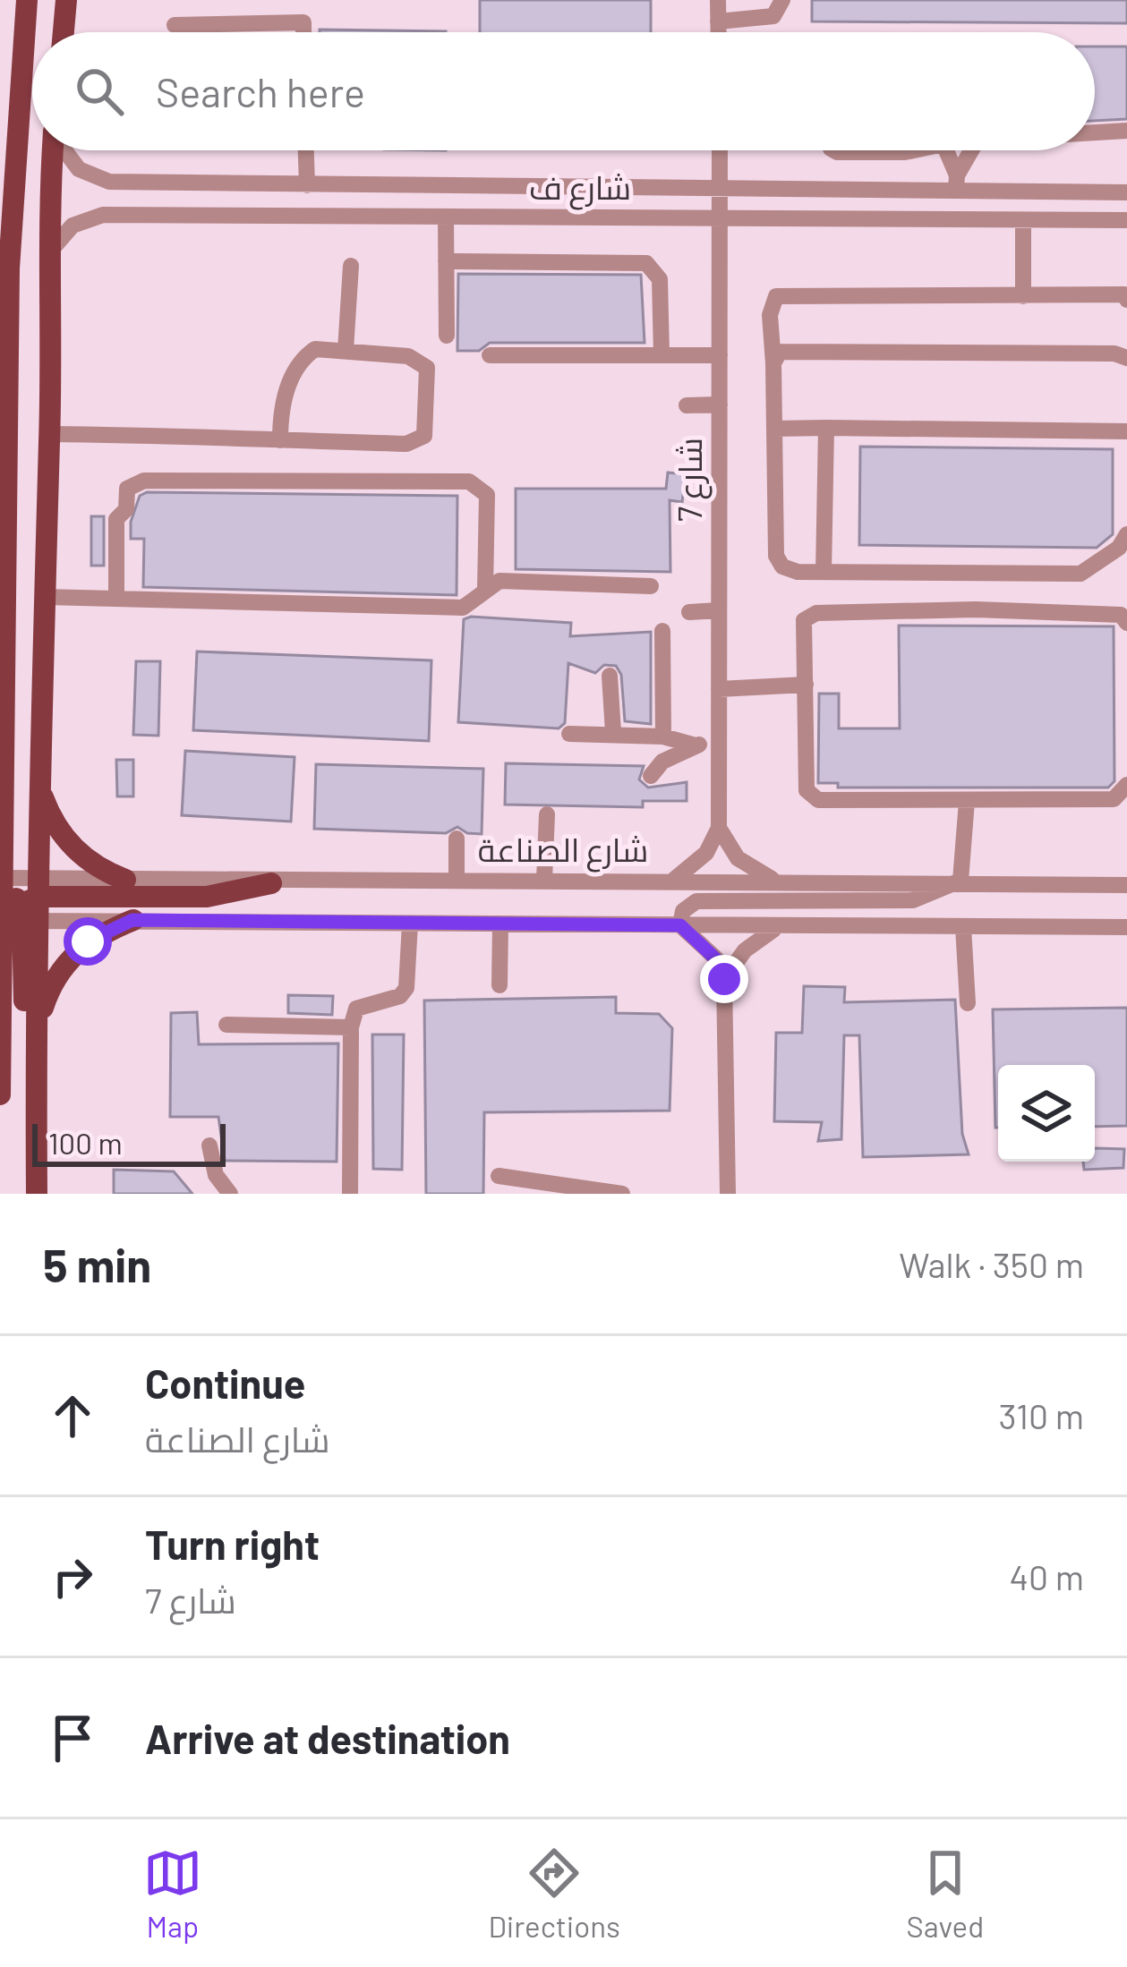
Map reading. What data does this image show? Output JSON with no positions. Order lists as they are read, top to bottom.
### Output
{
  "streets": {
    "street": ["شارع ف", "شارع 7", "شارع الصناعة"]
  },
  "crossings": [
    ["شارع ف", "شارع 7"]
  ],
  "scale_bar": "100 m",
  "page": {
    "search": "Search here",
    "scale": "100 m",
    "heading": ["5 min", "Walk · 350 m"],
    "list": [
      ["Continue", "شارع الصناعة", "310 m"],
      ["Turn right", "شارع 7", "40 m"],
      "Arrive at destination"
    ],
    "nav": ["Map", "Directions", "Saved"]
  }
}
